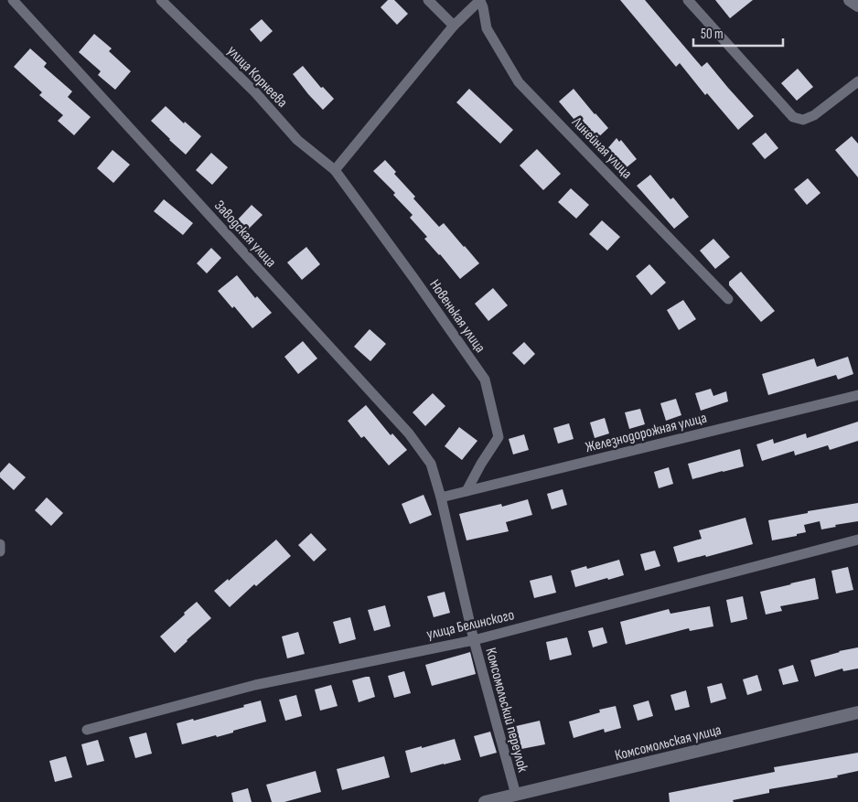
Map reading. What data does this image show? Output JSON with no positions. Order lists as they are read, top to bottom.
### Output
{
  "streets": {
    "street": [
      "улица Корнеева",
      "Линейная улица",
      "Заводская улица",
      "Новенькая улица",
      "Железнодорожная улица",
      "улица Белинского",
      "Комсомольский переулок",
      "Комсомольская улица"
    ]
  },
  "crossings": [
    ["улица Корнеева", "Новенькая улица"],
    ["Заводская улица", "Железнодорожная улица"],
    ["Заводская улица", "Комсомольский переулок"],
    ["Новенькая улица", "Железнодорожная улица"],
    ["Железнодорожная улица", "Комсомольский переулок"],
    ["улица Белинского", "Комсомольский переулок"],
    ["Комсомольский переулок", "Комсомольская улица"]
  ],
  "scale_bar": "50 m"
}
